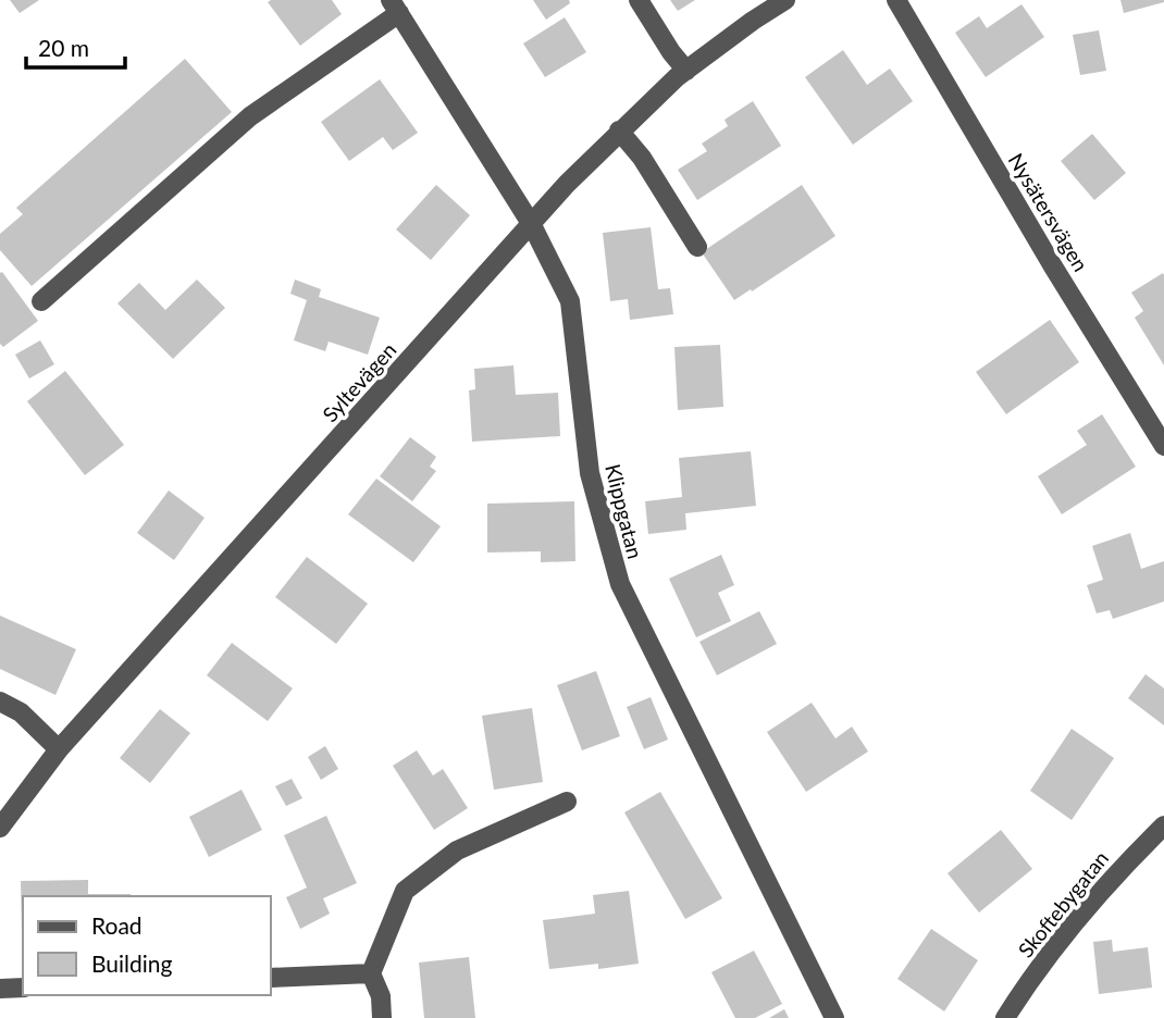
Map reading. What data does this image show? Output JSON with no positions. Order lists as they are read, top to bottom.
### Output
{
  "streets": {
    "street": [
      "Nysätersvägen",
      "Syltevägen",
      "Klippgatan",
      "Skoftebygatan"
    ]
  },
  "crossings": [
    ["Syltevägen", "Klippgatan"]
  ],
  "legend": ["Road", "Building"],
  "scale_bar": "20 m"
}
